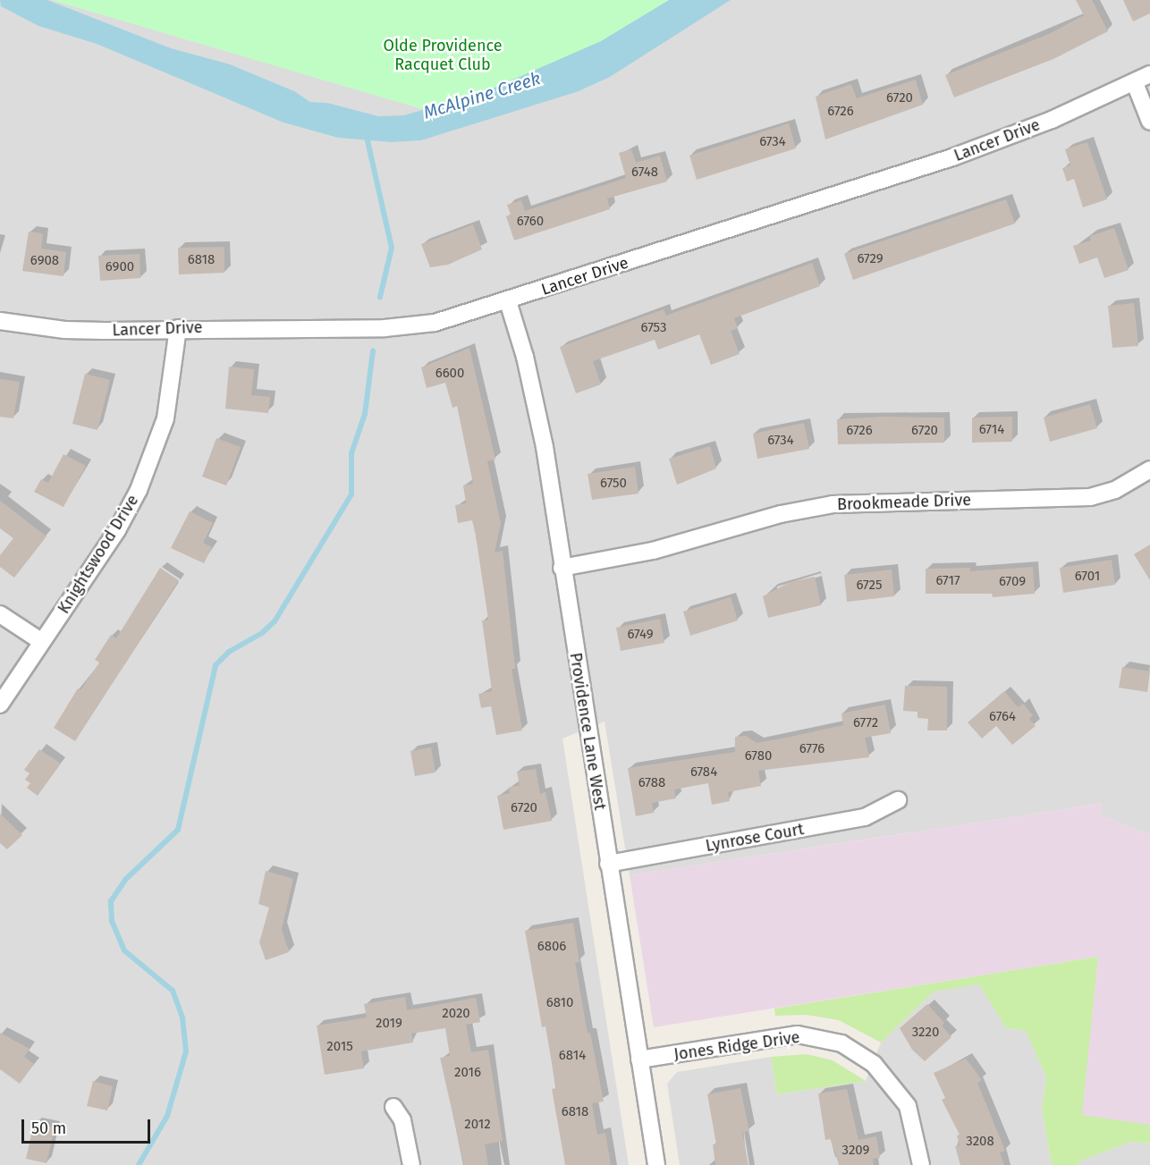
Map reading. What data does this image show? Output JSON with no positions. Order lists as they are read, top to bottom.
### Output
{
  "streets": {
    "street": [
      "Lancer Drive",
      "Brookmeade Drive",
      "Knightswood Drive",
      "Providence Lane West",
      "Lynrose Court",
      "Jones Ridge Drive"
    ]
  },
  "crossings": [
    ["Lancer Drive", "Knightswood Drive"],
    ["Lancer Drive", "Providence Lane West"],
    ["Brookmeade Drive", "Providence Lane West"],
    ["Providence Lane West", "Lynrose Court"],
    ["Providence Lane West", "Jones Ridge Drive"]
  ],
  "water": ["McAlpine Creek"],
  "parks": ["Olde Providence Racquet Club"],
  "house_numbers": [
    "6720",
    "6726",
    "6734",
    "6748",
    "6760",
    "6729",
    "6818",
    "6908",
    "6900",
    "6753",
    "6600",
    "6714",
    "6726",
    "6720",
    "6734",
    "6750",
    "6701",
    "6717",
    "6709",
    "6725",
    "6749",
    "6764",
    "6772",
    "6776",
    "6780",
    "6784",
    "6788",
    "6720",
    "6806",
    "6810",
    "2020",
    "2019",
    "3220",
    "2015",
    "6814",
    "2016",
    "6818",
    "2012",
    "3208",
    "3209"
  ],
  "scale_bar": "50 m"
}
